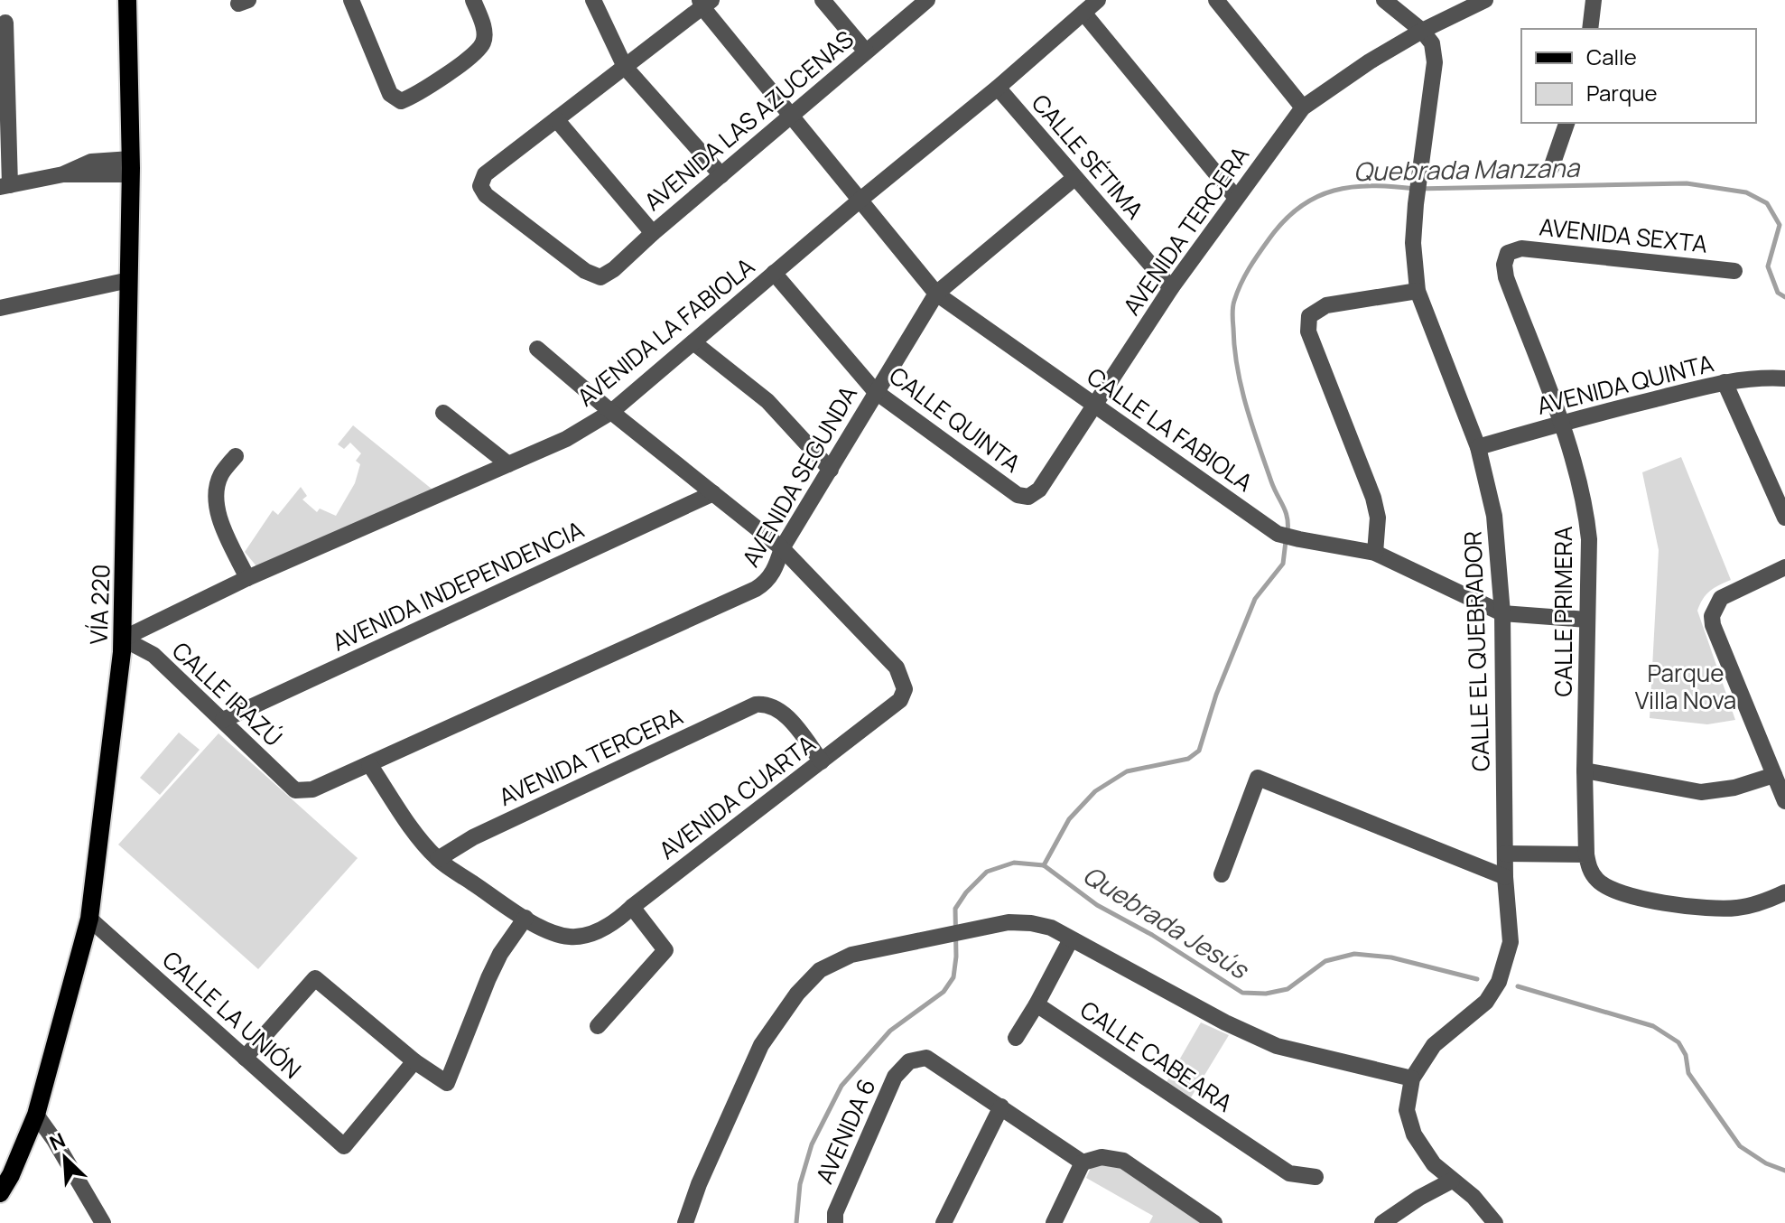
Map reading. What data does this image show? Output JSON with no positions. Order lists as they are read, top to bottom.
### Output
{
  "streets": {
    "main road": ["VÍA 220"],
    "street": [
      "AVENIDA LAS AZUCENAS",
      "CALLE SÉTIMA",
      "AVENIDA TERCERA",
      "AVENIDA SEXTA",
      "AVENIDA LA FABIOLA",
      "AVENIDA QUINTA",
      "CALLE QUINTA",
      "CALLE LA FABIOLA",
      "AVENIDA SEGUNDA",
      "AVENIDA INDEPENDENCIA",
      "CALLE PRIMERA",
      "CALLE EL QUEBRADOR",
      "CALLE IRAZÚ",
      "AVENIDA CUARTA",
      "CALLE LA UNIÓN",
      "CALLE CABEARA",
      "AVENIDA 6"
    ]
  },
  "crossings": [
    ["AVENIDA LAS AZUCENAS", "CALLE LA FABIOLA"],
    ["CALLE SÉTIMA", "AVENIDA TERCERA"],
    ["CALLE SÉTIMA", "AVENIDA LA FABIOLA"],
    ["CALLE SÉTIMA", "AVENIDA SEGUNDA"],
    ["AVENIDA TERCERA", "CALLE QUINTA"],
    ["AVENIDA TERCERA", "CALLE LA FABIOLA"],
    ["AVENIDA TERCERA", "CALLE EL QUEBRADOR"],
    ["AVENIDA TERCERA", "AVENIDA CUARTA"],
    ["AVENIDA SEXTA", "CALLE PRIMERA"],
    ["AVENIDA LA FABIOLA", "CALLE QUINTA"],
    ["AVENIDA LA FABIOLA", "CALLE LA FABIOLA"],
    ["AVENIDA LA FABIOLA", "VÍA 220"],
    ["AVENIDA LA FABIOLA", "CALLE IRAZÚ"],
    ["AVENIDA QUINTA", "CALLE PRIMERA"],
    ["AVENIDA QUINTA", "CALLE EL QUEBRADOR"],
    ["CALLE QUINTA", "AVENIDA SEGUNDA"],
    ["CALLE LA FABIOLA", "AVENIDA SEGUNDA"],
    ["CALLE LA FABIOLA", "CALLE EL QUEBRADOR"],
    ["AVENIDA SEGUNDA", "CALLE IRAZÚ"],
    ["AVENIDA SEGUNDA", "AVENIDA CUARTA"],
    ["AVENIDA INDEPENDENCIA", "CALLE IRAZÚ"],
    ["VÍA 220", "CALLE IRAZÚ"],
    ["VÍA 220", "CALLE LA UNIÓN"]
  ],
  "water": ["Quebrada Manzana", "Quebrada Jesús"],
  "parks": ["Parque Villa Nova"],
  "legend": ["Calle", "Parque"],
  "north": "top left"
}
